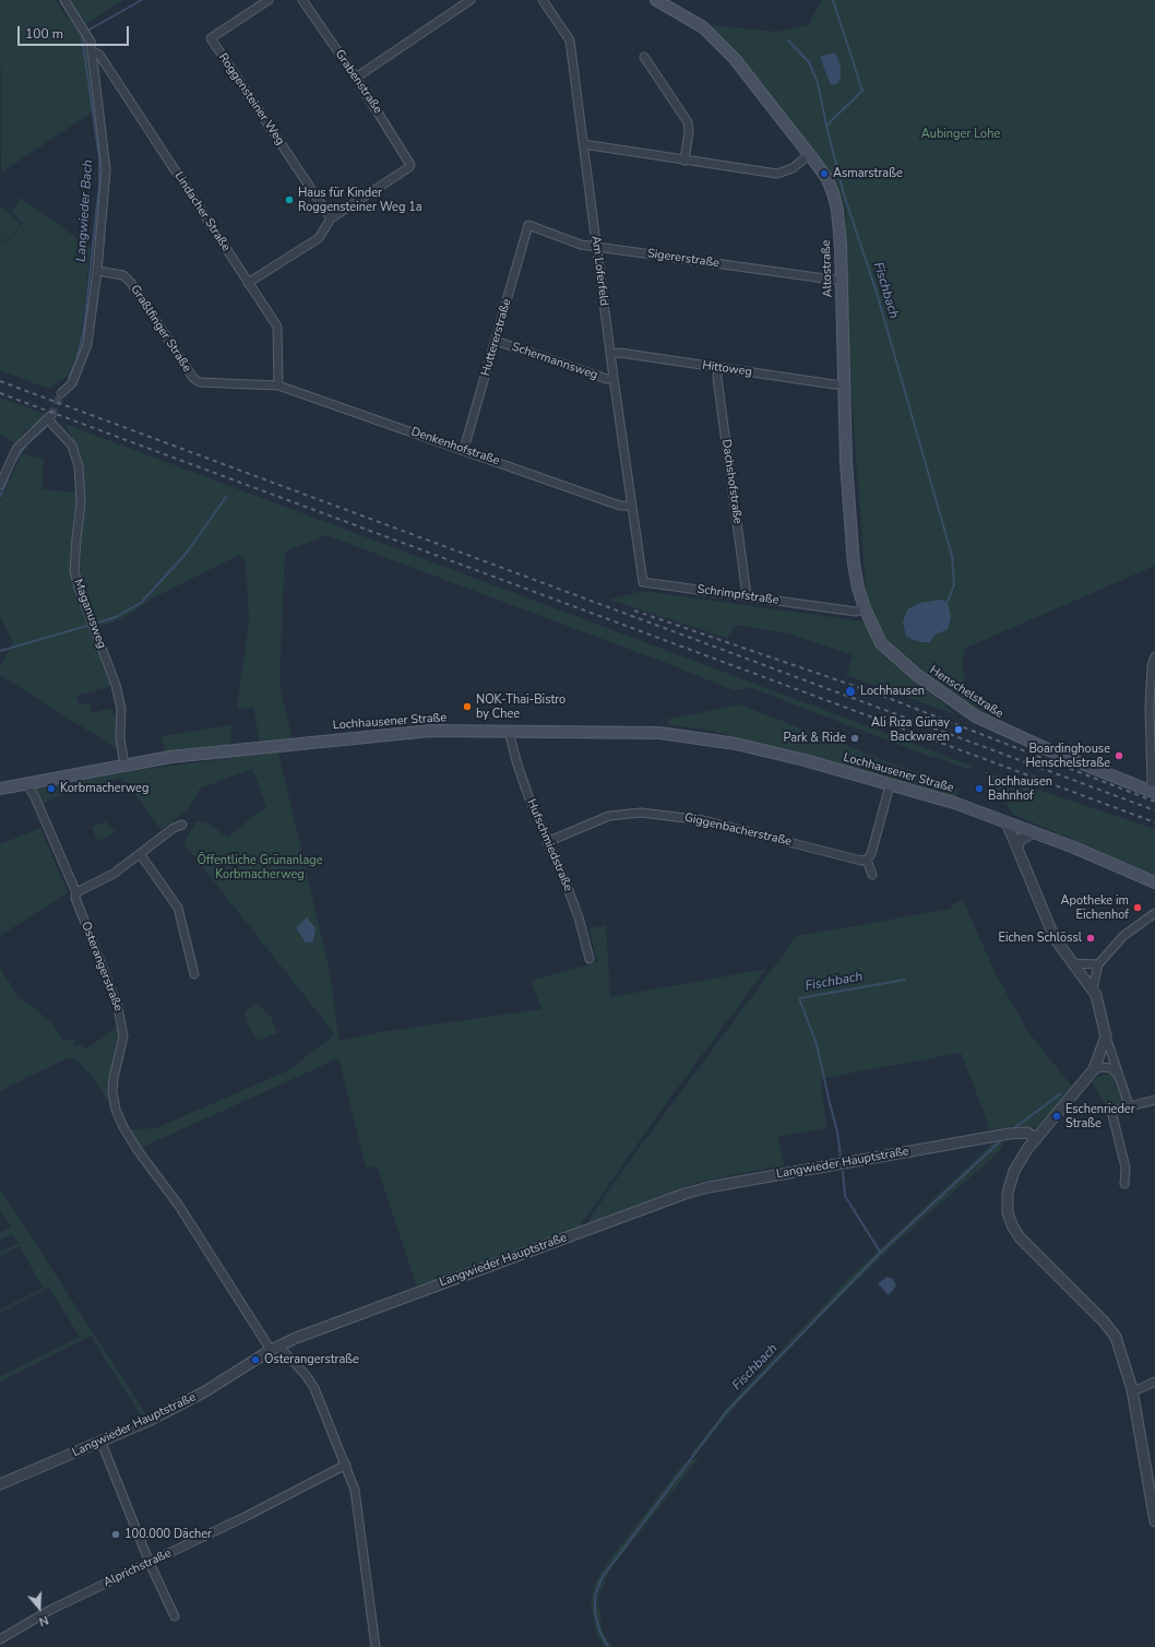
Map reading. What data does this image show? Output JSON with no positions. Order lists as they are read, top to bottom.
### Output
{
  "streets": {
    "main road": ["Altostraße", "Henschelstraße", "Lochhausener Straße"],
    "street": [
      "Grabenstraße",
      "Roggensteiner Weg",
      "Lindacher Straße",
      "Sigererstraße",
      "Am Loferfeld",
      "Graßlfinger Straße",
      "Huttererstraße",
      "Schermannsweg",
      "Hittoweg",
      "Denkenhofstraße",
      "Dachshofstraße",
      "Schrimpfstraße",
      "Maganusweg",
      "Giggenbacherstraße",
      "Hufschmiedstraße",
      "Osterangerstraße",
      "Langwieder Hauptstraße",
      "Alprichstraße"
    ]
  },
  "crossings": [
    ["Grabenstraße", "Roggensteiner Weg"],
    ["Lindacher Straße", "Graßlfinger Straße"],
    ["Lindacher Straße", "Denkenhofstraße"],
    ["Sigererstraße", "Altostraße"],
    ["Sigererstraße", "Am Loferfeld"],
    ["Sigererstraße", "Huttererstraße"],
    ["Altostraße", "Hittoweg"],
    ["Altostraße", "Schrimpfstraße"],
    ["Altostraße", "Henschelstraße"],
    ["Am Loferfeld", "Schermannsweg"],
    ["Am Loferfeld", "Hittoweg"],
    ["Am Loferfeld", "Denkenhofstraße"],
    ["Am Loferfeld", "Schrimpfstraße"],
    ["Graßlfinger Straße", "Denkenhofstraße"],
    ["Huttererstraße", "Schermannsweg"],
    ["Huttererstraße", "Denkenhofstraße"],
    ["Hittoweg", "Dachshofstraße"],
    ["Dachshofstraße", "Schrimpfstraße"],
    ["Schrimpfstraße", "Henschelstraße"],
    ["Maganusweg", "Lochhausener Straße"],
    ["Lochhausener Straße", "Hufschmiedstraße"],
    ["Lochhausener Straße", "Osterangerstraße"],
    ["Giggenbacherstraße", "Hufschmiedstraße"],
    ["Osterangerstraße", "Langwieder Hauptstraße"],
    ["Osterangerstraße", "Alprichstraße"]
  ],
  "water": ["Langwieder Bach", "Fischbach"],
  "parks": ["Aubinger Lohe", "Öffentliche Grünanlage Korbmacherweg"],
  "places": [
    "Asmarstraße",
    "Haus für Kinder Roggensteiner Weg 1a",
    "Lochhausen",
    "NOK-Thai-Bistro by Chee",
    "Ali Rıza Günay Backwaren",
    "Park & Ride",
    "Boardinghouse Henschelstraße",
    "Korbmacherweg",
    "Lochhausen Bahnhof",
    "Apotheke im Eichenhof",
    "Eichen Schlössl",
    "Eschenrieder Straße",
    "Osterangerstraße",
    "100.000 Dächer"
  ],
  "scale_bar": "100 m",
  "north": "bottom"
}
